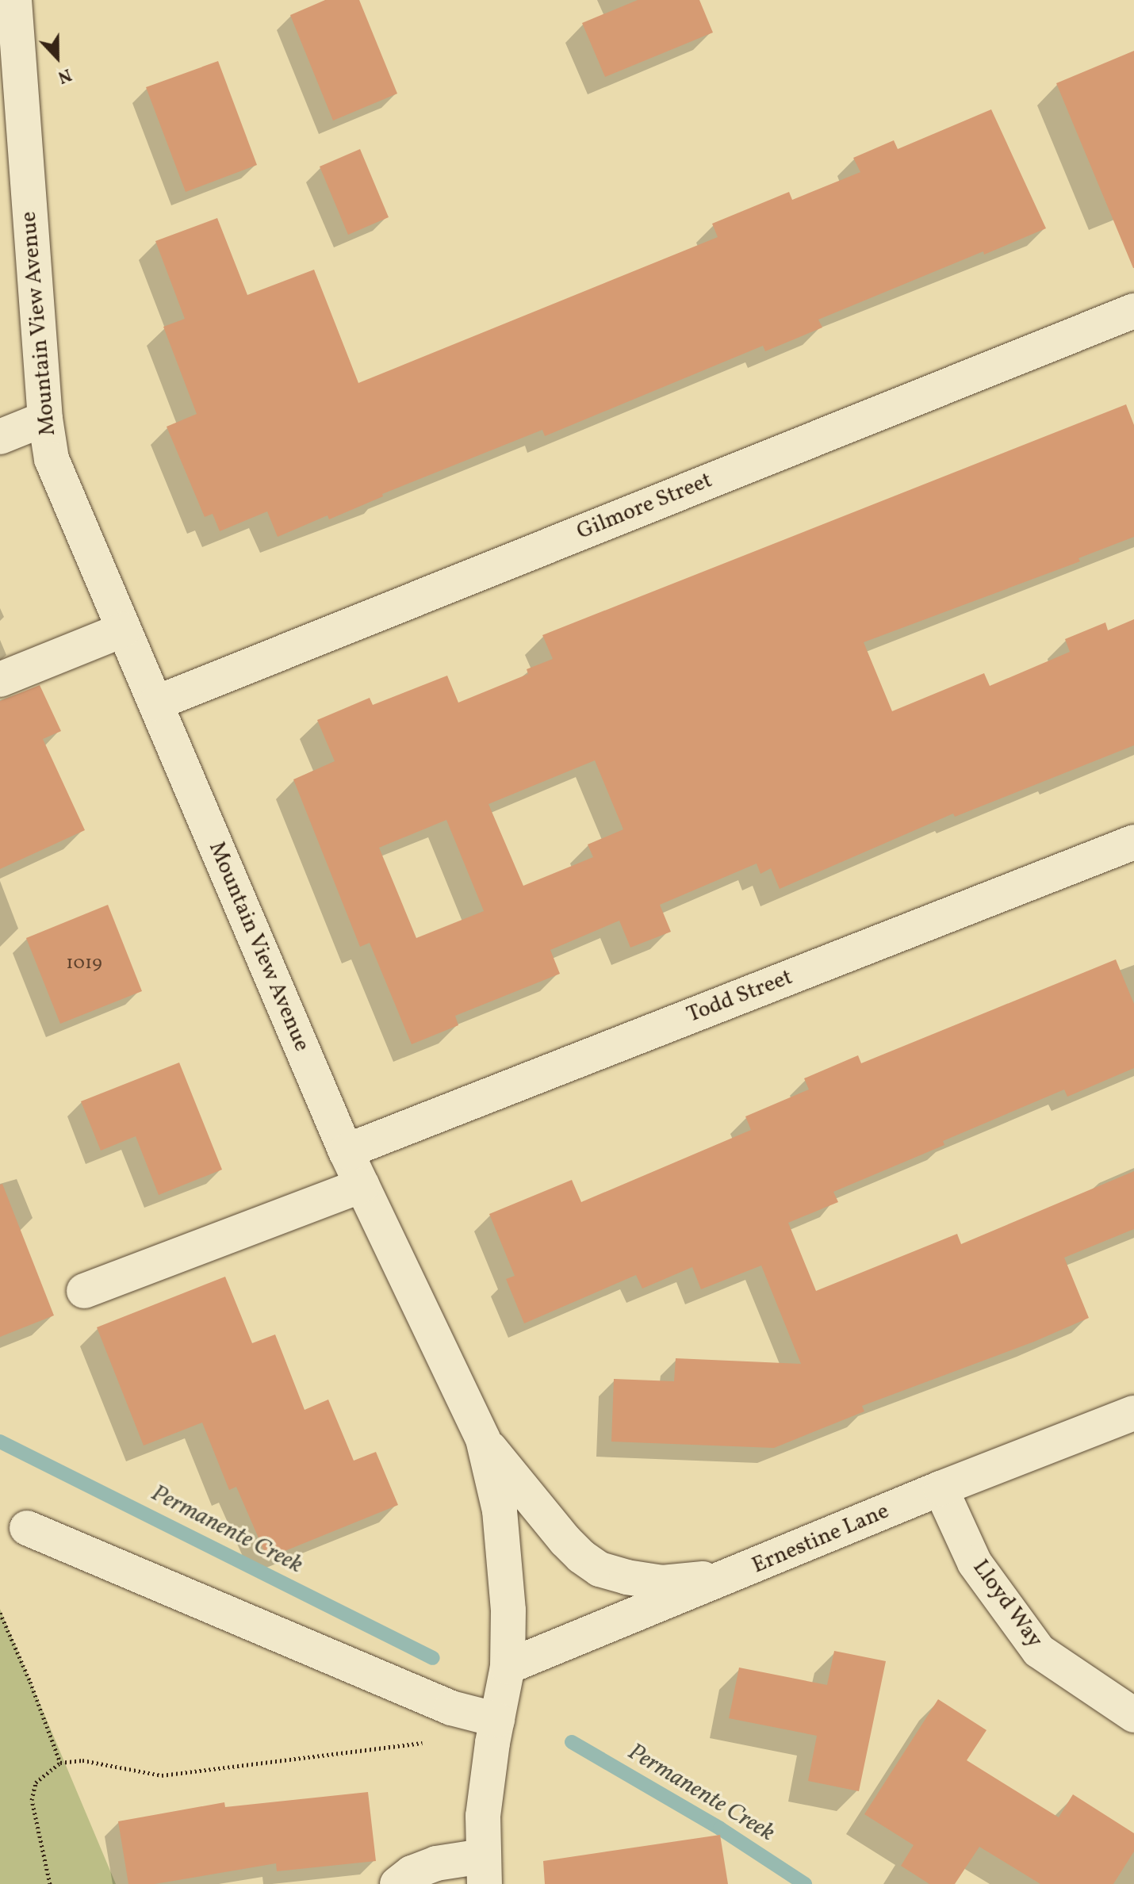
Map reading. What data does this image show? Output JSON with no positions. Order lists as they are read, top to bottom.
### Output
{
  "streets": {
    "street": [
      "Mountain View Avenue",
      "Gilmore Street",
      "Todd Street",
      "Ernestine Lane",
      "Lloyd Way"
    ]
  },
  "crossings": [
    ["Mountain View Avenue", "Gilmore Street"],
    ["Mountain View Avenue", "Todd Street"],
    ["Mountain View Avenue", "Ernestine Lane"],
    ["Ernestine Lane", "Lloyd Way"]
  ],
  "water": ["Permanente Creek"],
  "house_numbers": ["1019"],
  "north": "bottom"
}
